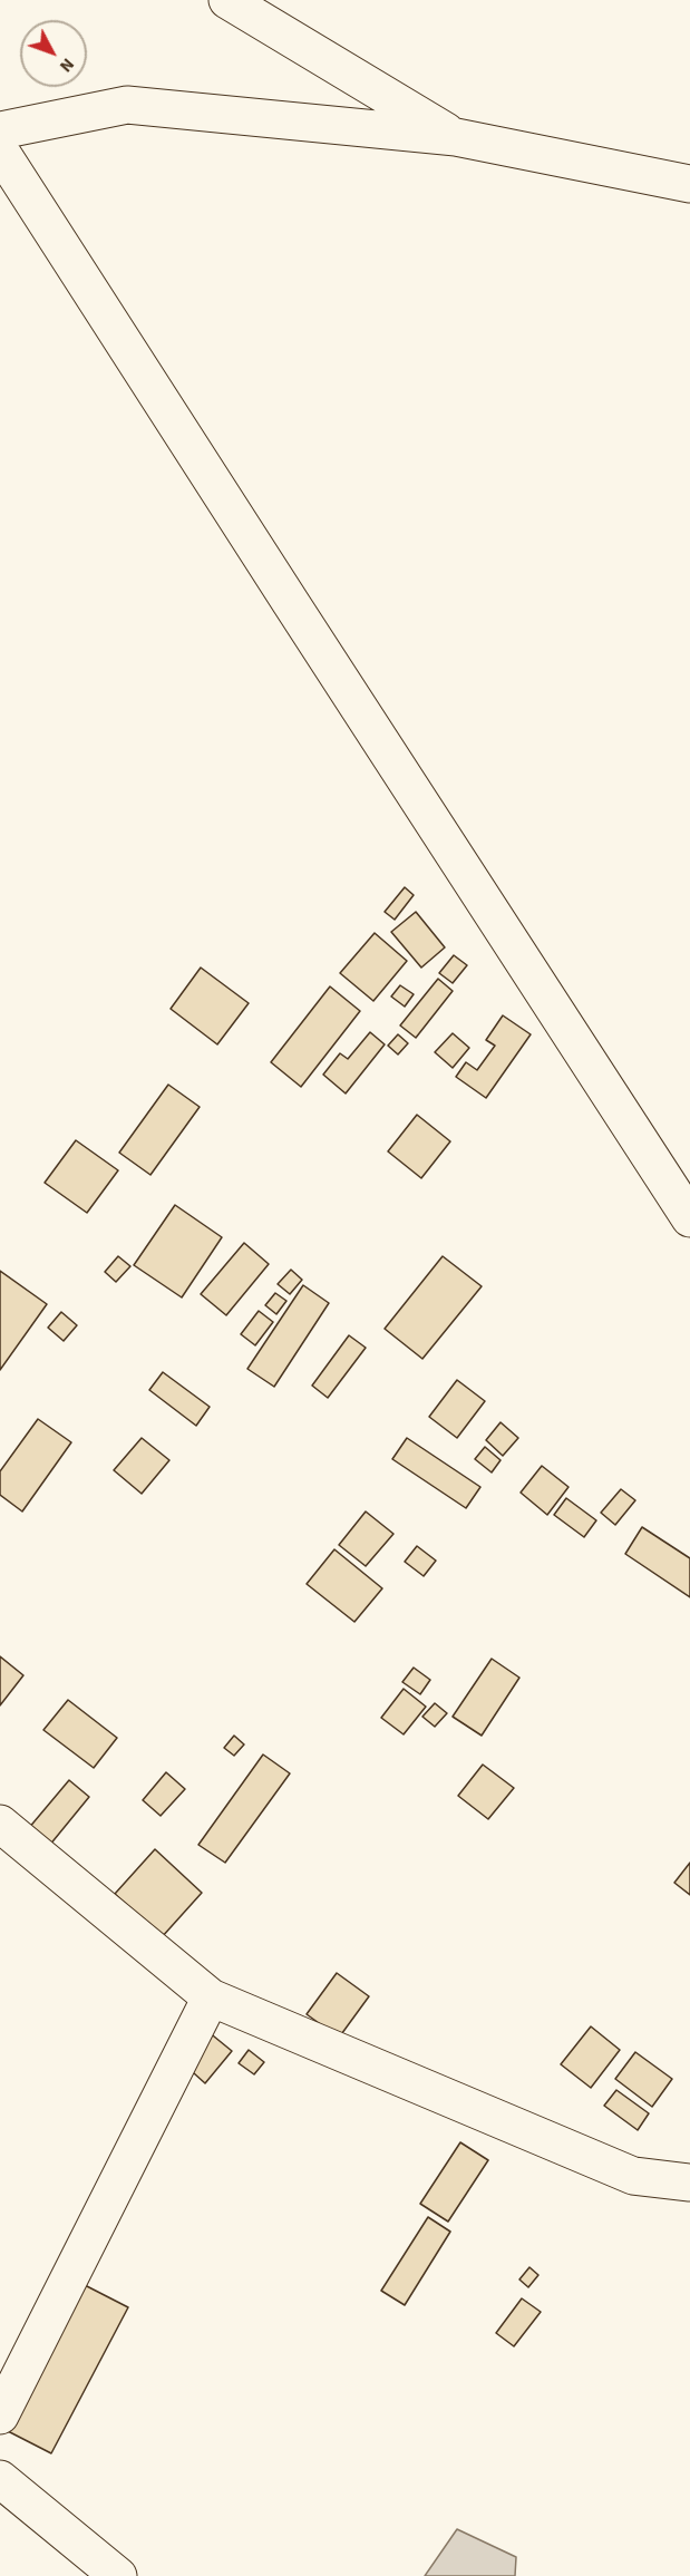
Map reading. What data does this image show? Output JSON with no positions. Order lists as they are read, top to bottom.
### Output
{
  "north": "bottom right"
}
